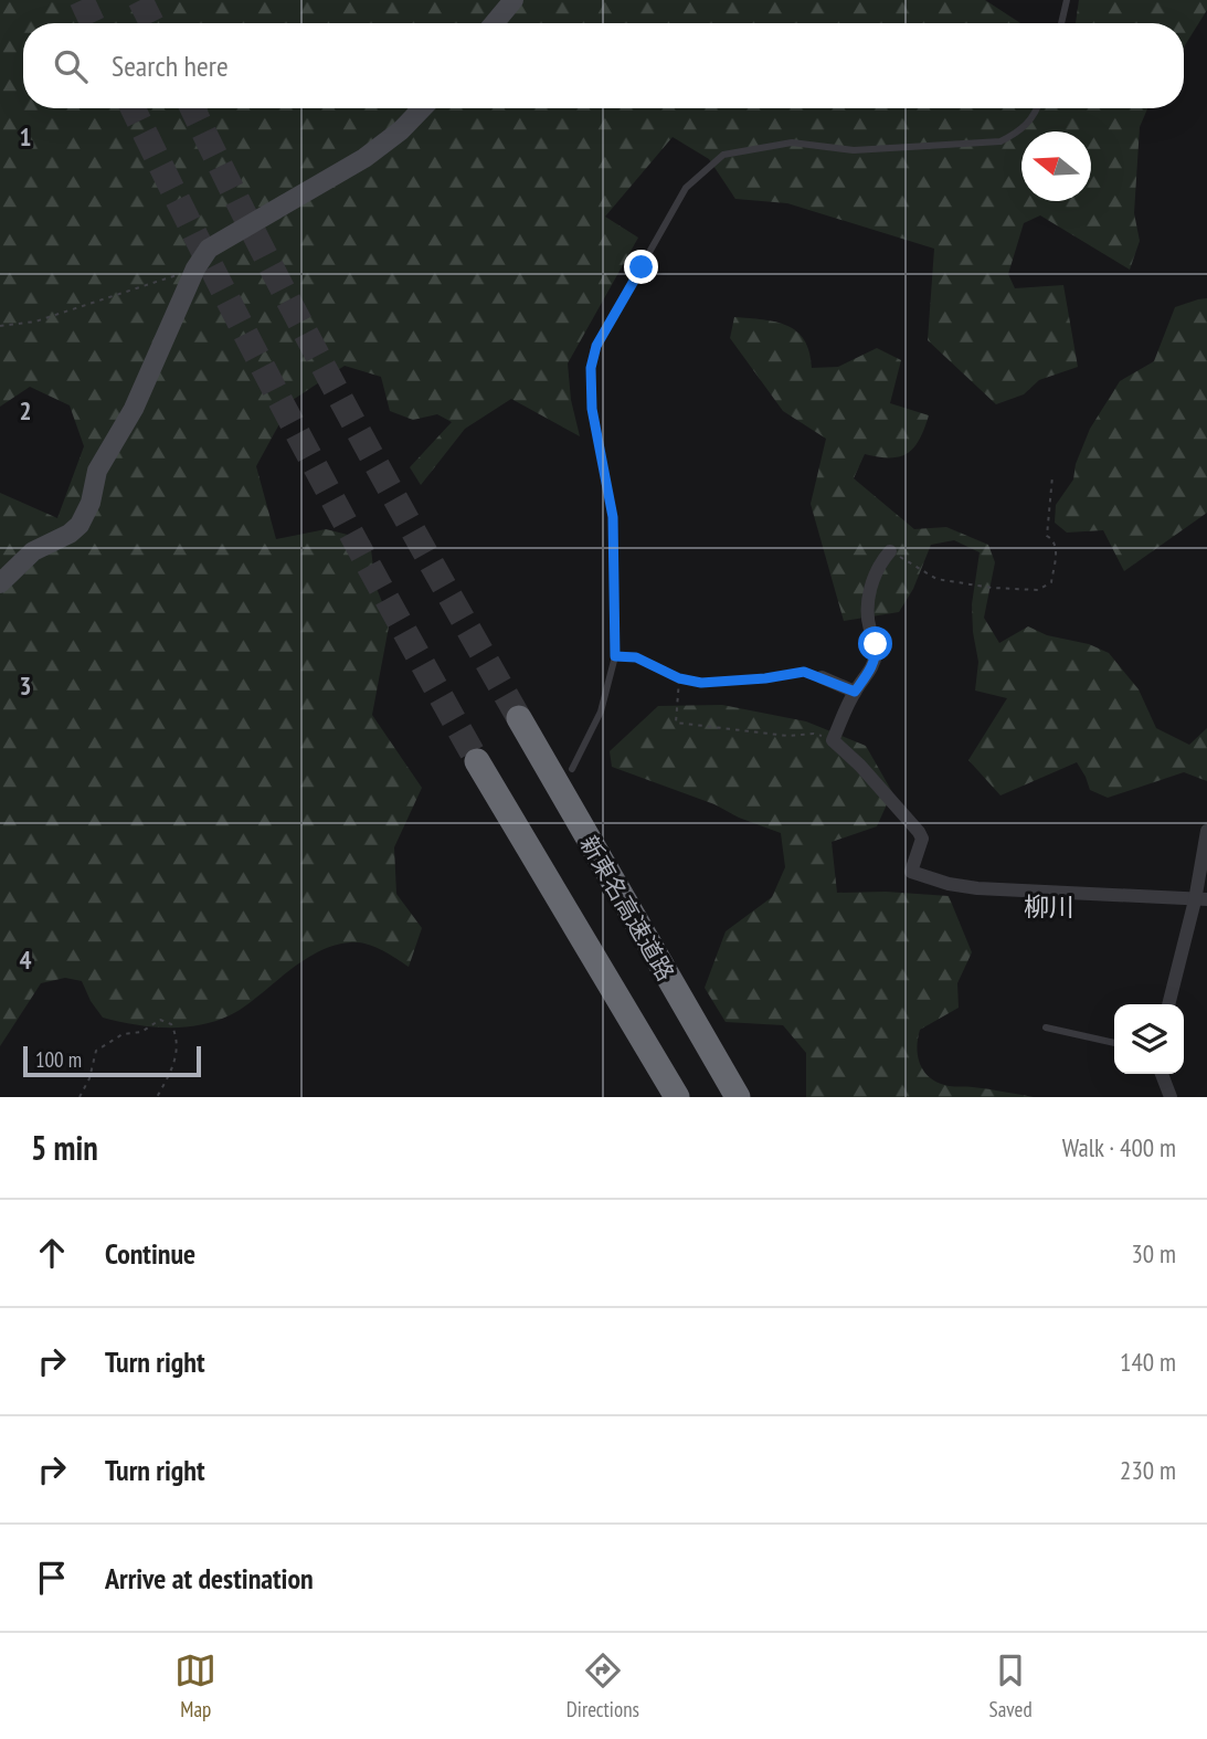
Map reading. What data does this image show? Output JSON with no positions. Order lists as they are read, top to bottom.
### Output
{
  "streets": {
    "highway": ["新東名高速道路"]
  },
  "districts": ["柳川"],
  "scale_bar": "100 m",
  "north": "left",
  "page": {
    "search": "Search here",
    "scale": "100 m",
    "heading": ["5 min", "Walk · 400 m"],
    "list": [
      ["Continue", "30 m"],
      ["Turn right", "140 m"],
      ["Turn right", "230 m"],
      "Arrive at destination"
    ],
    "nav": ["Map", "Directions", "Saved"]
  },
  "grid": {
    "rows": [
      "1",
      "2",
      "3",
      "4"
    ]
  }
}
